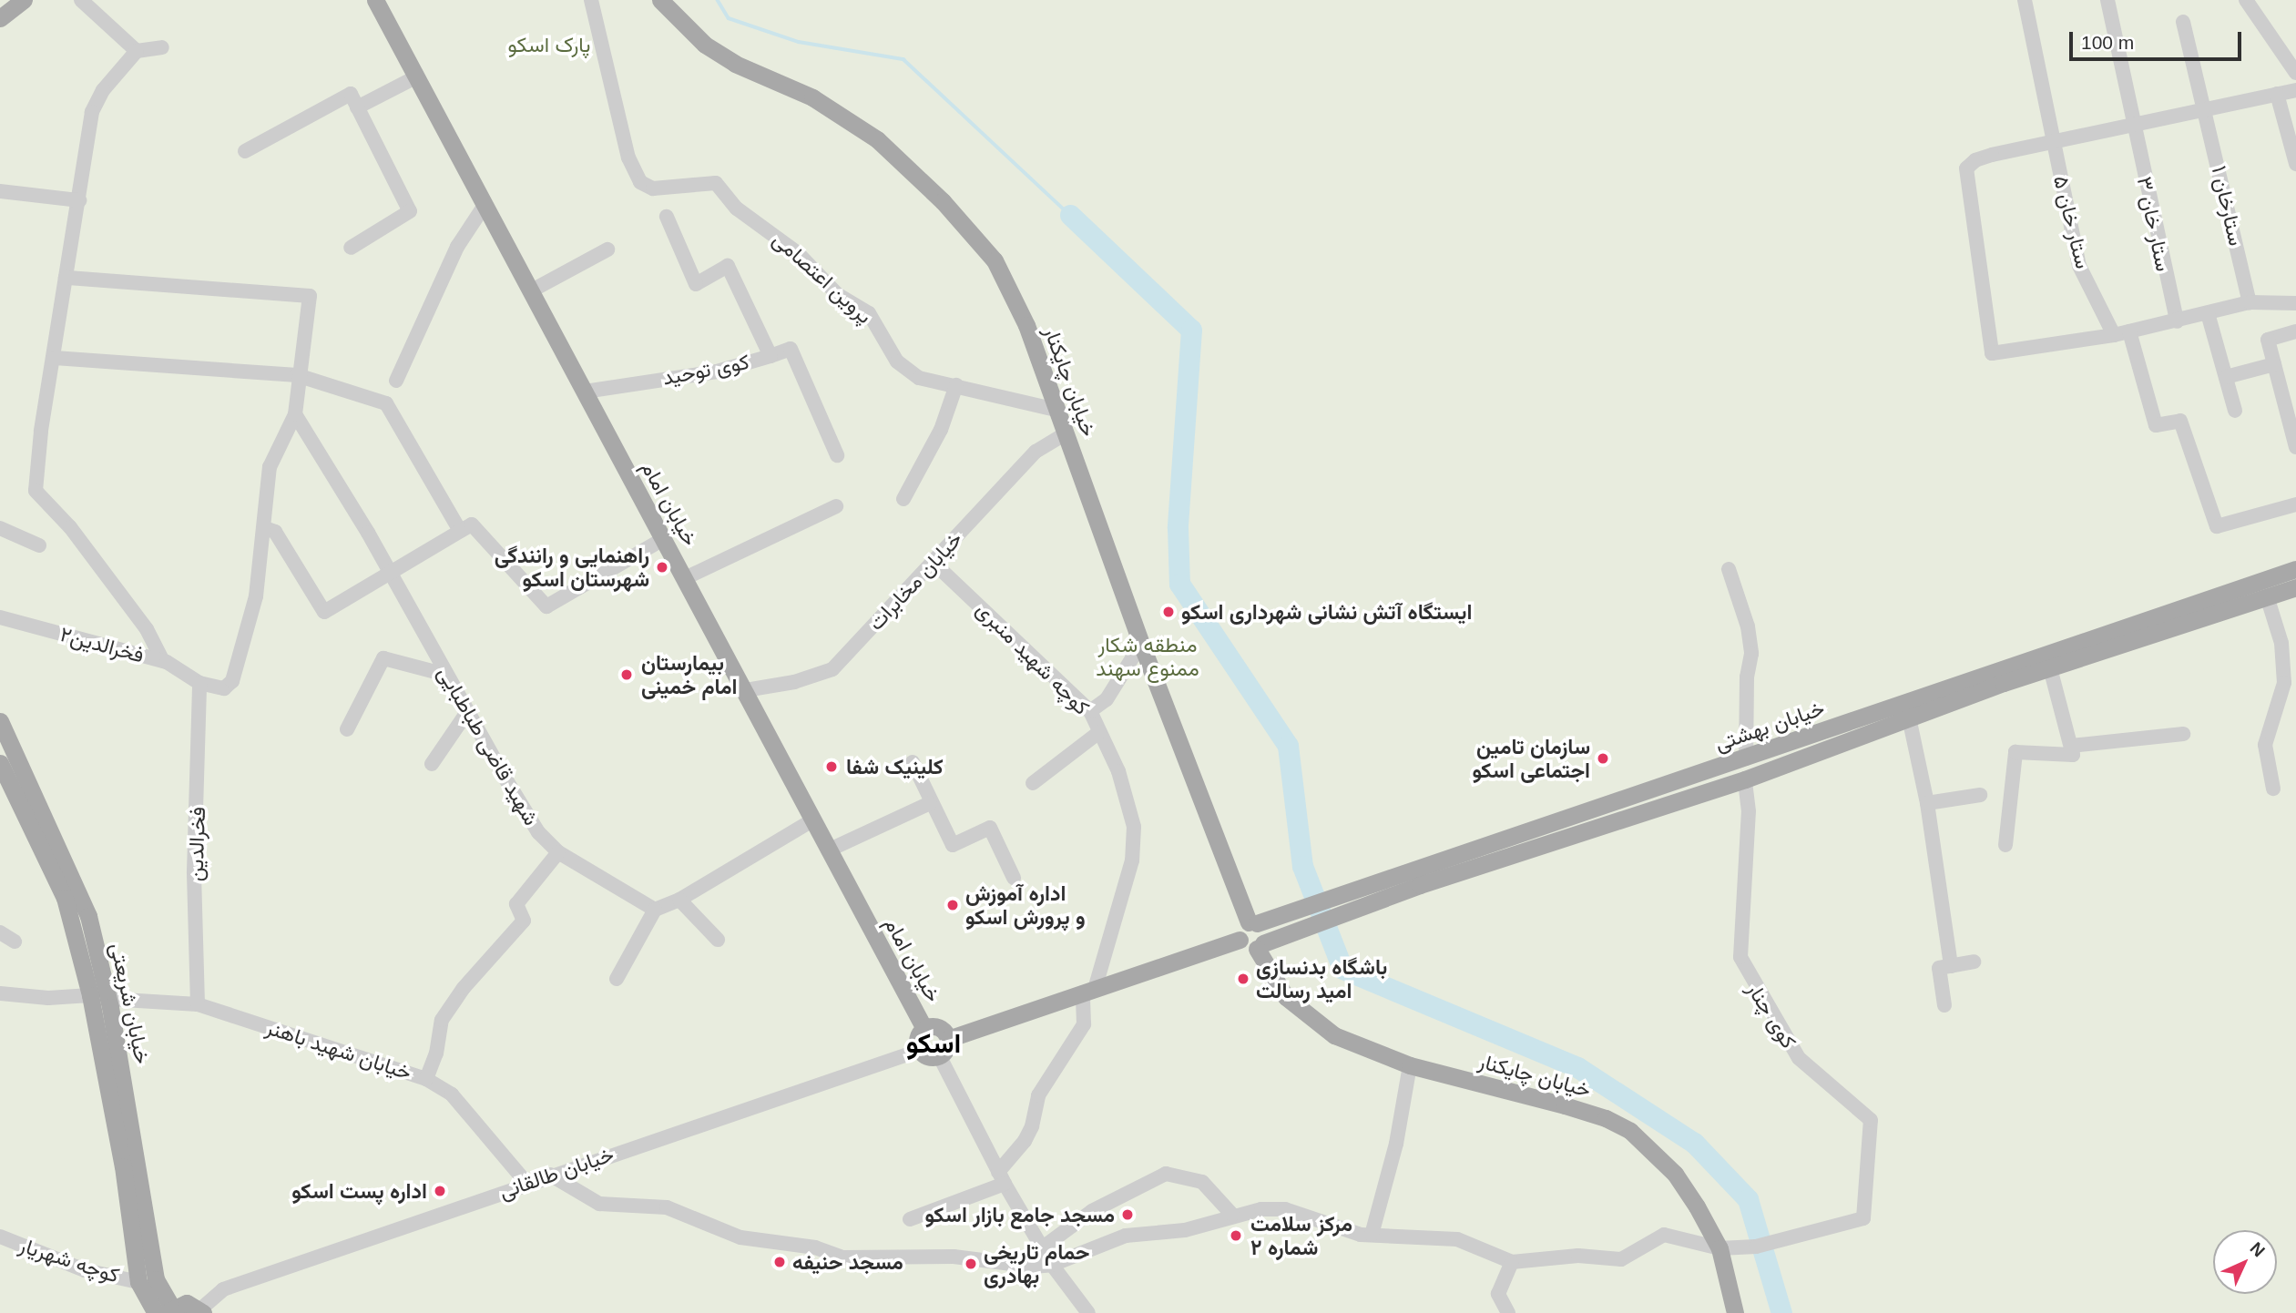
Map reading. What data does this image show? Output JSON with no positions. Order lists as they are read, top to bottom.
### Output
{
  "streets": {
    "main road": [
      "خیابان چایکنار",
      "خیابان امام",
      "خیابان بهشتی",
      "خیابان شریعتی"
    ],
    "street": [
      "ستارخان ۱",
      "ستار خان ۵",
      "ستار خان ۳",
      "پروین اعتصامی",
      "کوی توحید",
      "خیابان مخابرات",
      "فخرالدین۲",
      "کوچه شهید منبری",
      "شهید قاضی طباطبایی",
      "فخرالدین",
      "کوی چنار",
      "خیابان شهید باهنر",
      "خیابان طالقانی",
      "کوچه شهریار"
    ]
  },
  "crossings": [
    ["پروین اعتصامی", "خیابان چایکنار"],
    ["کوی توحید", "خیابان امام"],
    ["خیابان چایکنار", "خیابان مخابرات"],
    ["خیابان چایکنار", "خیابان بهشتی"],
    ["خیابان چایکنار", "کوی چنار"],
    ["خیابان امام", "خیابان مخابرات"],
    ["خیابان امام", "خیابان طالقانی"],
    ["خیابان مخابرات", "کوچه شهید منبری"],
    ["فخرالدین۲", "فخرالدین"],
    ["خیابان بهشتی", "کوی چنار"],
    ["فخرالدین", "خیابان شهید باهنر"],
    ["خیابان شریعتی", "خیابان شهید باهنر"],
    ["خیابان شریعتی", "کوچه شهریار"],
    ["خیابان شهید باهنر", "خیابان طالقانی"]
  ],
  "districts": ["اسکو"],
  "parks": ["پارک اسکو", "منطقه شکار ممنوع سهند"],
  "places": [
    "راهنمایی و رانندگی شهرستان اسکو",
    "ایستگاه آتش نشانی شهرداری اسکو",
    "بیمارستان امام خمینی",
    "سازمان تامین اجتماعی اسکو",
    "کلینیک شفا",
    "اداره آموزش و پرورش اسکو",
    "باشگاه بدنسازی امید رسالت",
    "اداره پست اسکو",
    "مسجد جامع بازار اسکو",
    "مرکز سلامت شماره ۲",
    "مسجد حنیفه",
    "حمام تاریخی بهادری"
  ],
  "scale_bar": "100 m",
  "north": "top right"
}
